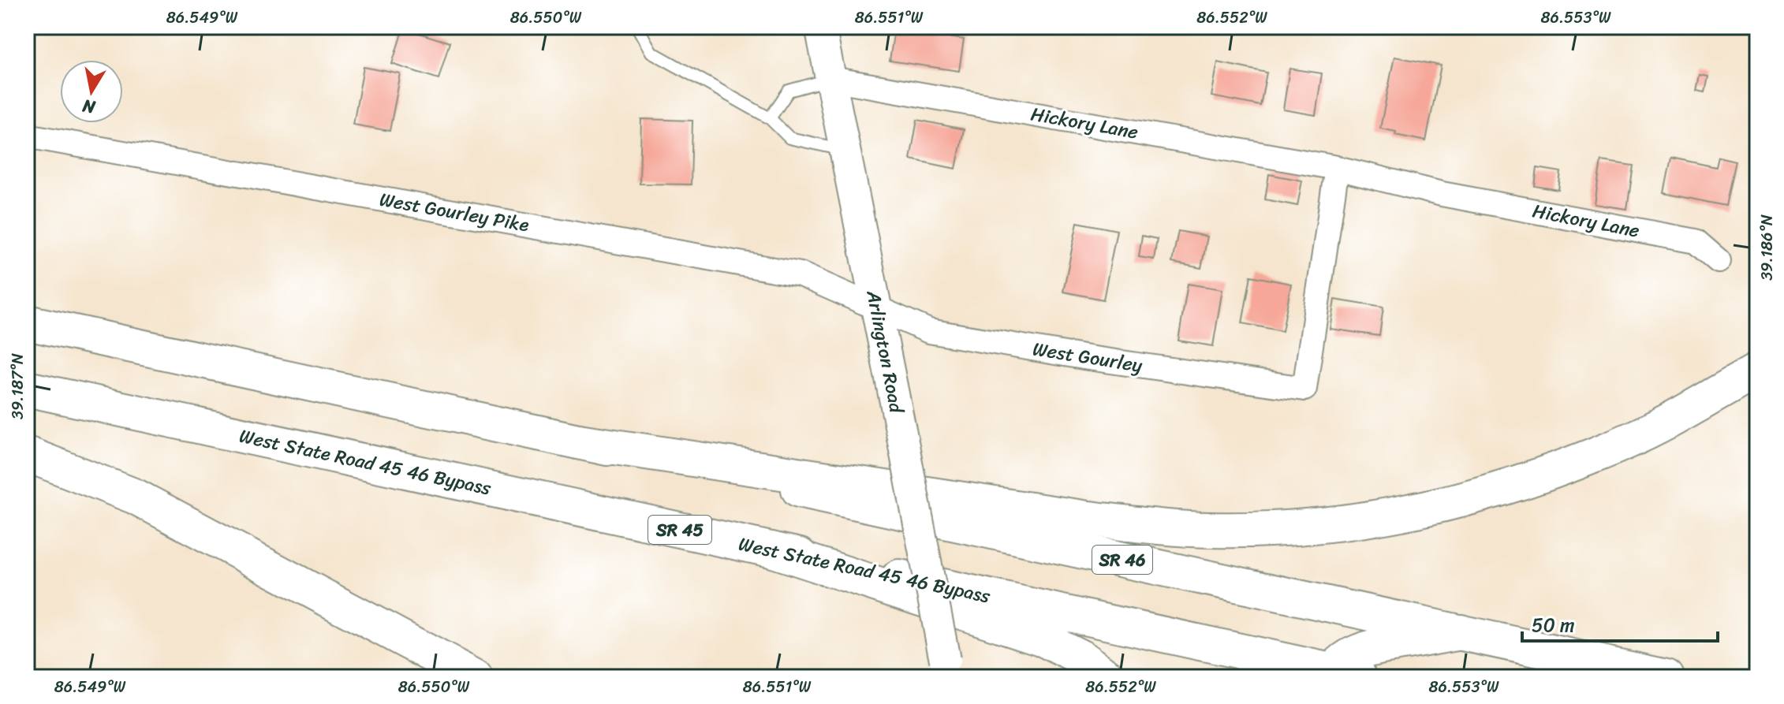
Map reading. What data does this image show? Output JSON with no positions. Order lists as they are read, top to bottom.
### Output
{
  "streets": {
    "highway": ["West State Road 45 46 Bypass", "SR 45", "SR 46"],
    "street": [
      "Hickory Lane",
      "West Gourley Pike",
      "Arlington Road",
      "West Gourley"
    ]
  },
  "crossings": [
    ["Hickory Lane", "Arlington Road"],
    ["Hickory Lane", "West Gourley"],
    ["West Gourley Pike", "Arlington Road"],
    ["West Gourley Pike", "West Gourley"],
    ["Arlington Road", "West Gourley"]
  ],
  "scale_bar": "50 m",
  "north": "bottom",
  "coordinates": [
    "86.549°W",
    "86.550°W",
    "86.551°W",
    "86.552°W",
    "86.553°W",
    "39.186°N",
    "39.187°N"
  ]
}
